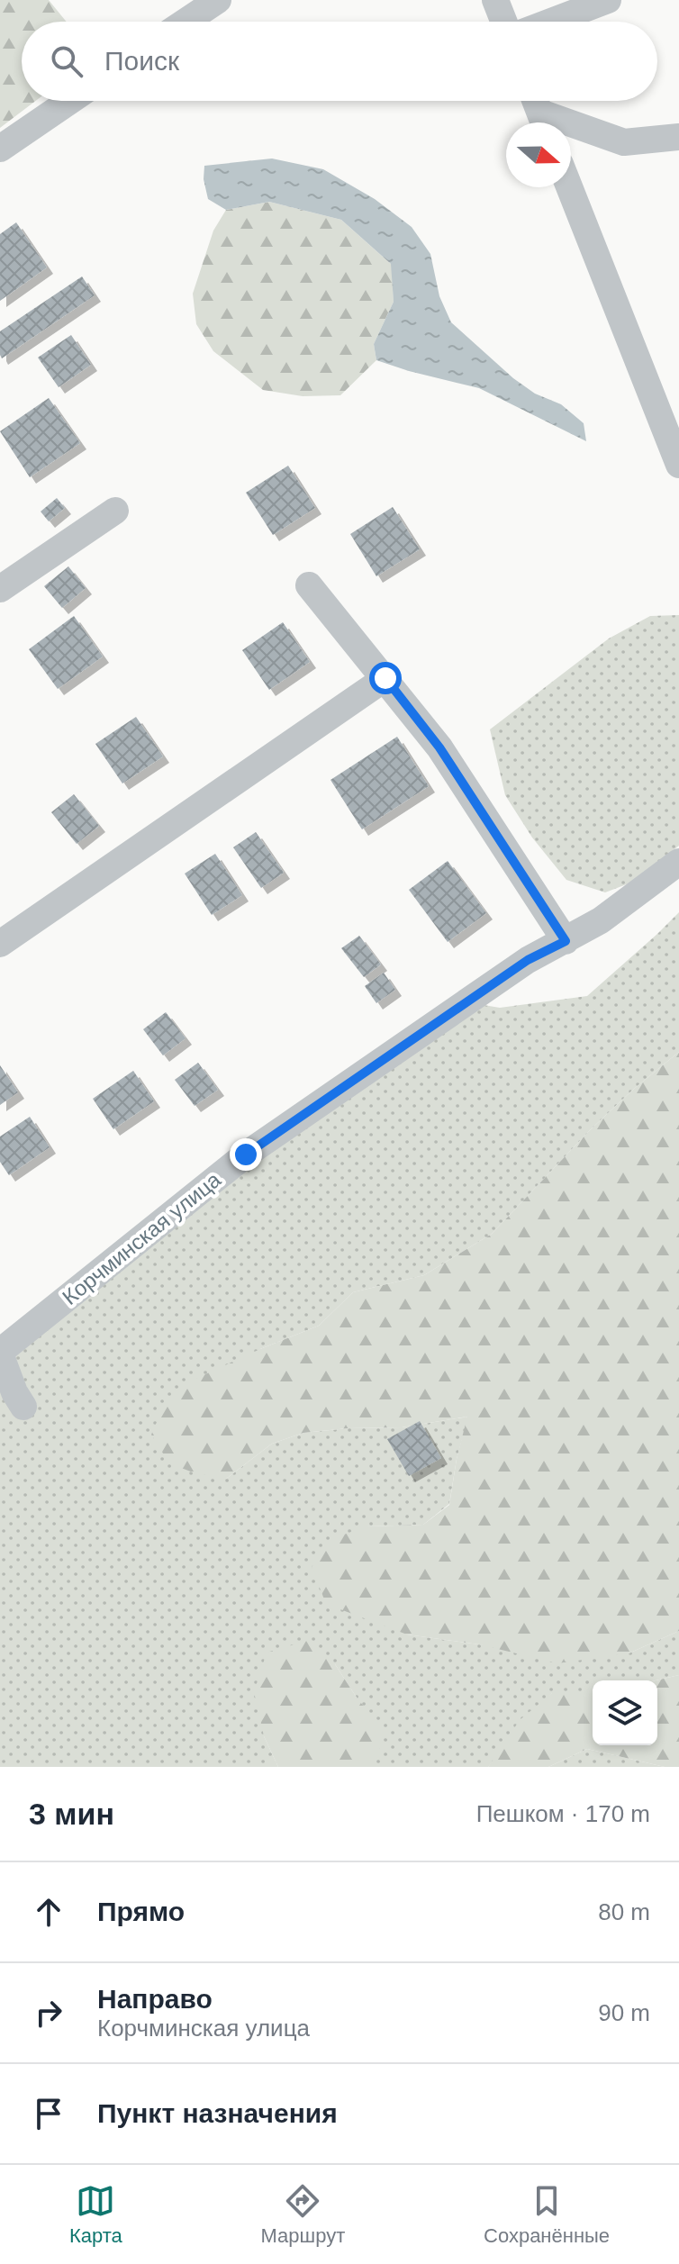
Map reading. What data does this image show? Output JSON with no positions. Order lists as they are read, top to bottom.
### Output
{
  "streets": {
    "street": ["Корчминская улица"]
  },
  "north": "right",
  "page": {
    "search": "Поиск",
    "heading": ["3 мин", "Пешком · 170 m"],
    "list": [
      ["Прямо", "80 m"],
      ["Направо", "Корчминская улица", "90 m"],
      "Пункт назначения"
    ],
    "nav": ["Карта", "Маршрут", "Сохранённые"]
  }
}
